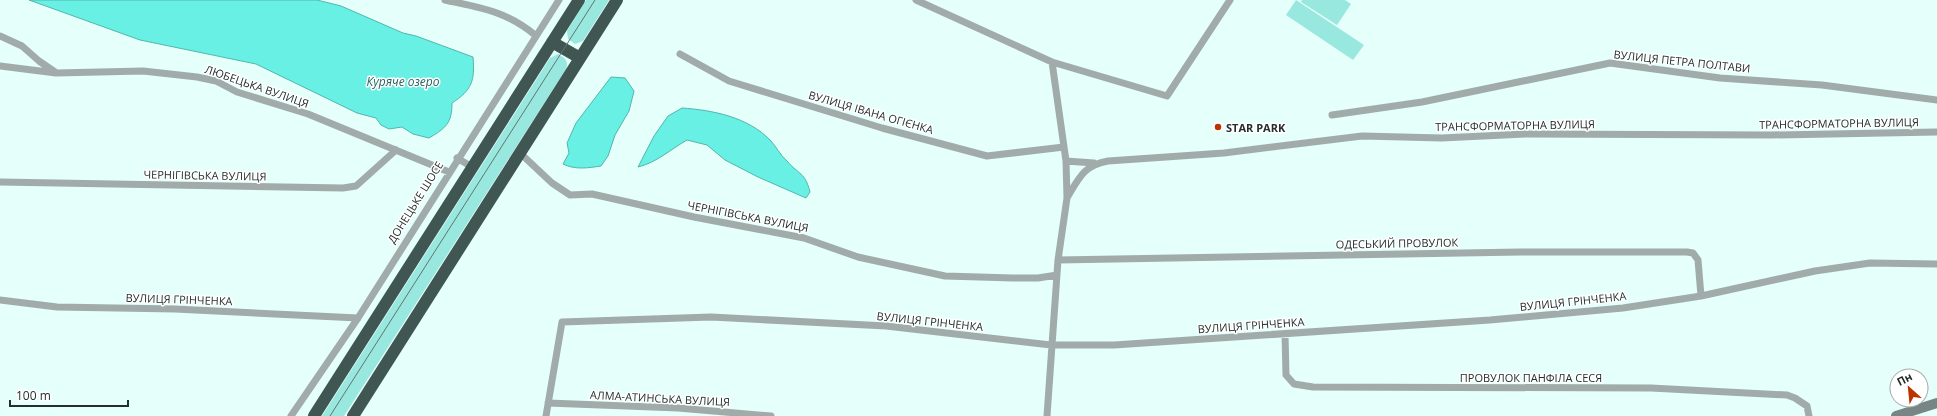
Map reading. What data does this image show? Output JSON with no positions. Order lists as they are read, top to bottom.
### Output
{
  "streets": {
    "street": [
      "ВУЛИЦЯ ПЕТРА ПОЛТАВИ",
      "ЛЮБЕЦЬКА ВУЛИЦЯ",
      "ВУЛИЦЯ ІВАНА ОГІЄНКА",
      "ТРАНСФОРМАТОРНА ВУЛИЦЯ",
      "ЧЕРНІГІВСЬКА ВУЛИЦЯ",
      "ДОНЕЦЬКЕ ШОСЕ",
      "ОДЕСЬКИЙ ПРОВУЛОК",
      "ВУЛИЦЯ ГРІНЧЕНКА",
      "ПРОВУЛОК ПАНФІЛА СЕСЯ",
      "АЛМА-АТИНСЬКА ВУЛИЦЯ"
    ]
  },
  "crossings": [
    ["ЛЮБЕЦЬКА ВУЛИЦЯ", "ЧЕРНІГІВСЬКА ВУЛИЦЯ"],
    ["ЛЮБЕЦЬКА ВУЛИЦЯ", "ДОНЕЦЬКЕ ШОСЕ"],
    ["ДОНЕЦЬКЕ ШОСЕ", "ВУЛИЦЯ ГРІНЧЕНКА"],
    ["ОДЕСЬКИЙ ПРОВУЛОК", "ВУЛИЦЯ ГРІНЧЕНКА"],
    ["ВУЛИЦЯ ГРІНЧЕНКА", "ПРОВУЛОК ПАНФІЛА СЕСЯ"],
    ["ВУЛИЦЯ ГРІНЧЕНКА", "АЛМА-АТИНСЬКА ВУЛИЦЯ"]
  ],
  "water": ["Куряче озеро"],
  "places": ["STAR PARK"],
  "scale_bar": "100 m",
  "north": "top left"
}
